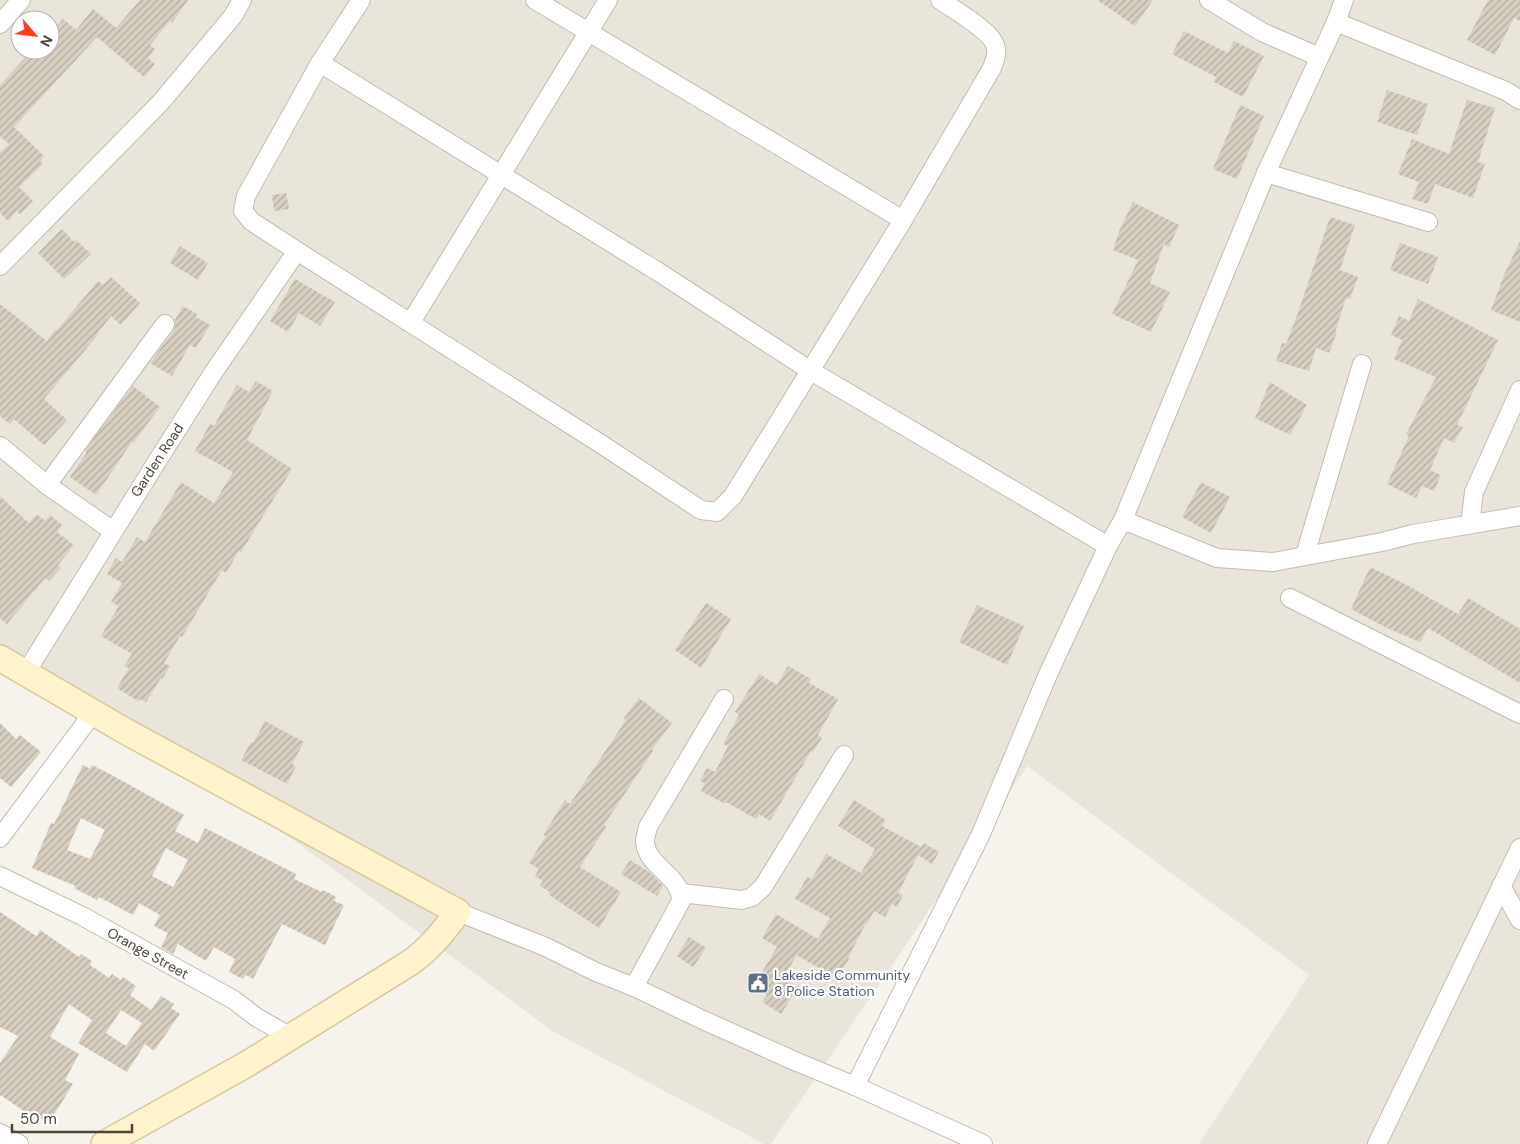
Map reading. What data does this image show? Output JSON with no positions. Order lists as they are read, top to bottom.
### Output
{
  "streets": {
    "street": ["Garden Road", "Orange Street"]
  },
  "places": {
    "public building": ["Lakeside Community 8 Police Station"]
  },
  "scale_bar": "50 m",
  "north": "bottom right"
}
